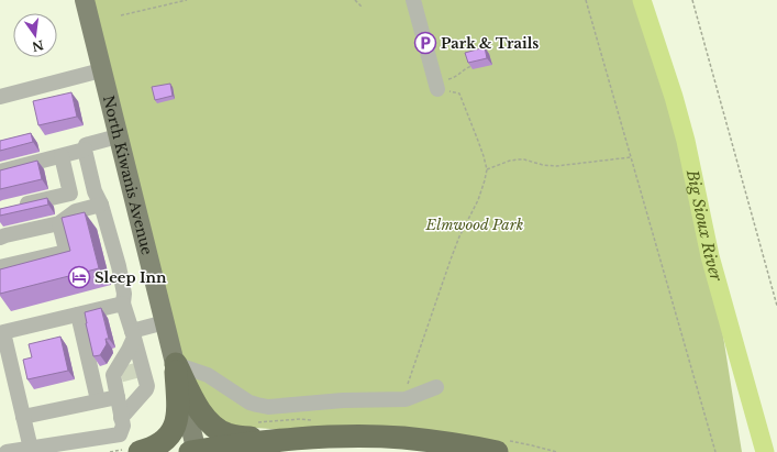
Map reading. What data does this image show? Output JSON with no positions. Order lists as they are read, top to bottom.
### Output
{
  "streets": {
    "main road": ["North Kiwanis Avenue"]
  },
  "water": ["Big Sioux River"],
  "parks": ["Elmwood Park"],
  "places": {
    "parking": ["Park & Trails"],
    "hotel": ["Sleep Inn"]
  },
  "north": "bottom"
}
